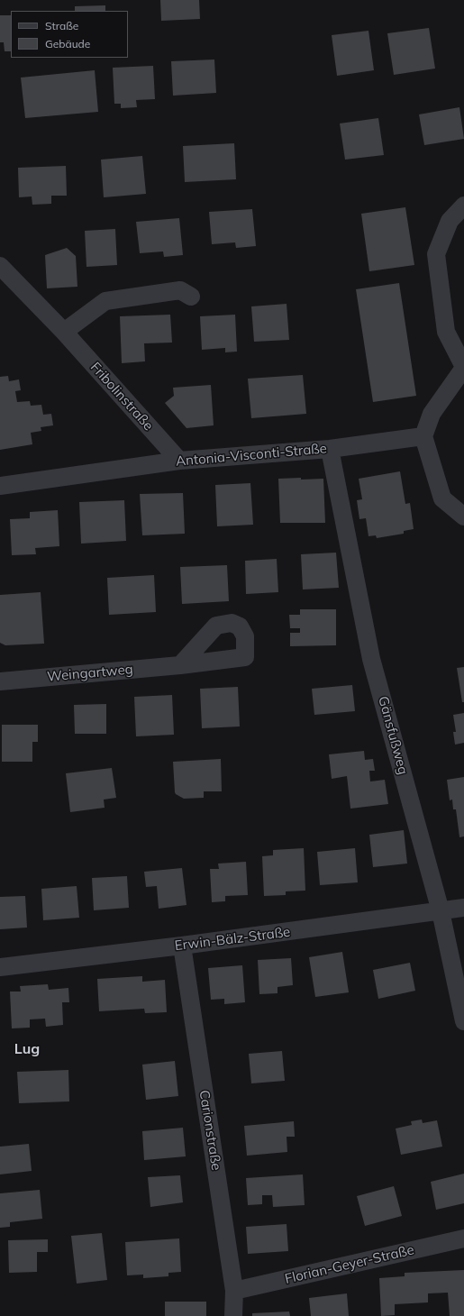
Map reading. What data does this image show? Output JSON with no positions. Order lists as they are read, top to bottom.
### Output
{
  "streets": {
    "street": [
      "Fribolinstraße",
      "Antonia-Visconti-Straße",
      "Weingartweg",
      "Gänsfußweg",
      "Erwin-Bälz-Straße",
      "Carionstraße",
      "Florian-Geyer-Straße"
    ]
  },
  "crossings": [
    ["Fribolinstraße", "Antonia-Visconti-Straße"],
    ["Antonia-Visconti-Straße", "Gänsfußweg"],
    ["Gänsfußweg", "Erwin-Bälz-Straße"],
    ["Erwin-Bälz-Straße", "Carionstraße"],
    ["Carionstraße", "Florian-Geyer-Straße"]
  ],
  "districts": ["Lug"],
  "legend": ["Straße", "Gebäude"]
}
